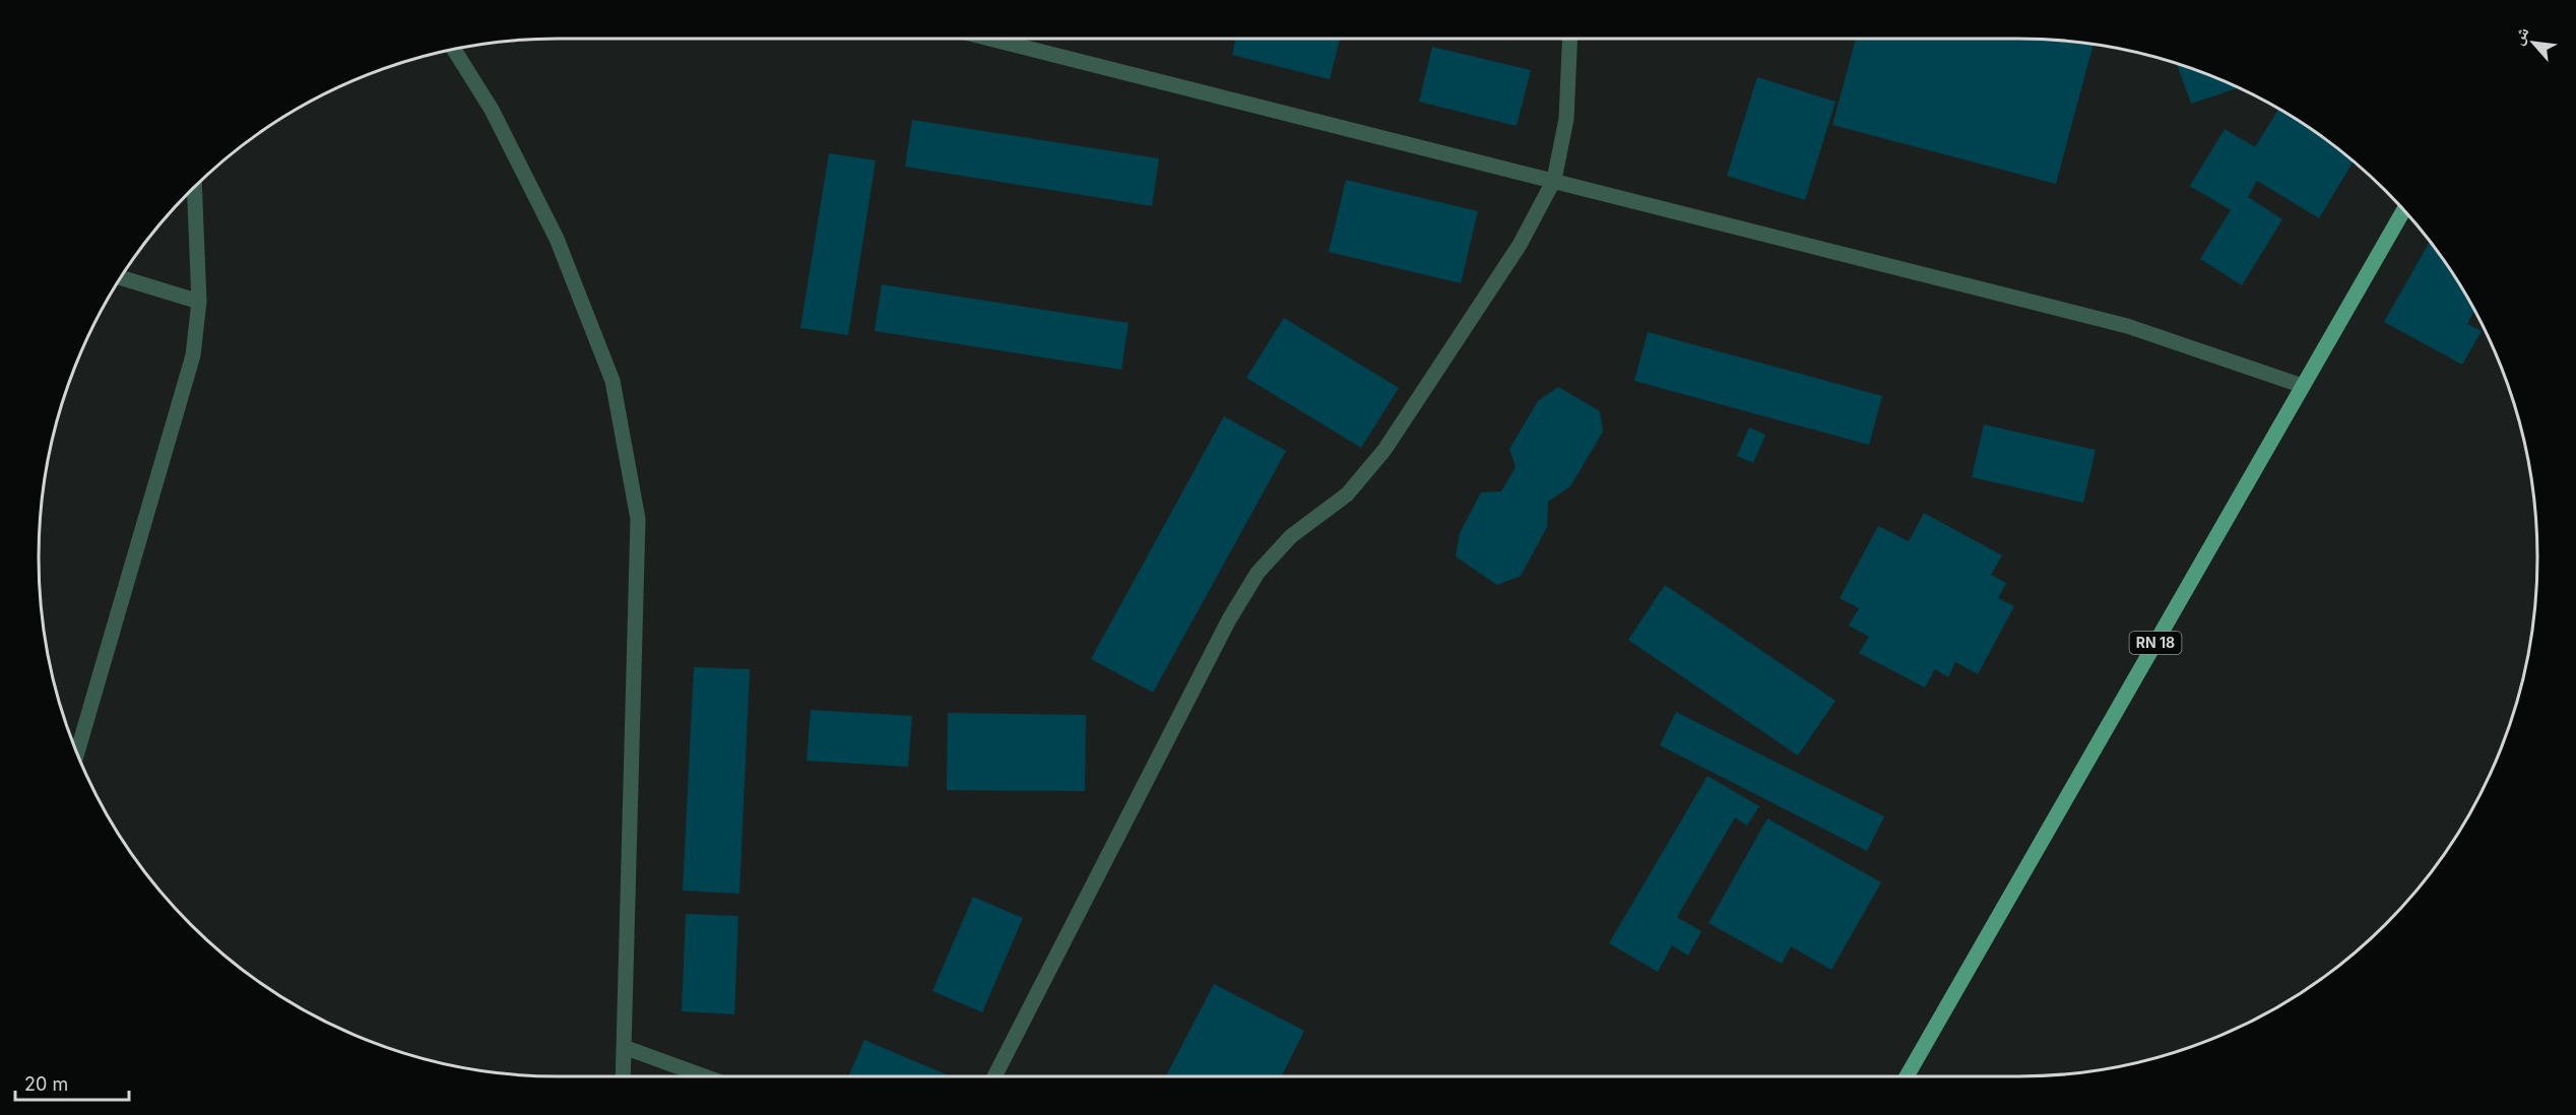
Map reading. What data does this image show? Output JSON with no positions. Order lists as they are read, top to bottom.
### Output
{
  "streets": {
    "main road": ["RN 18"]
  },
  "scale_bar": "20 m",
  "north": "top left"
}
